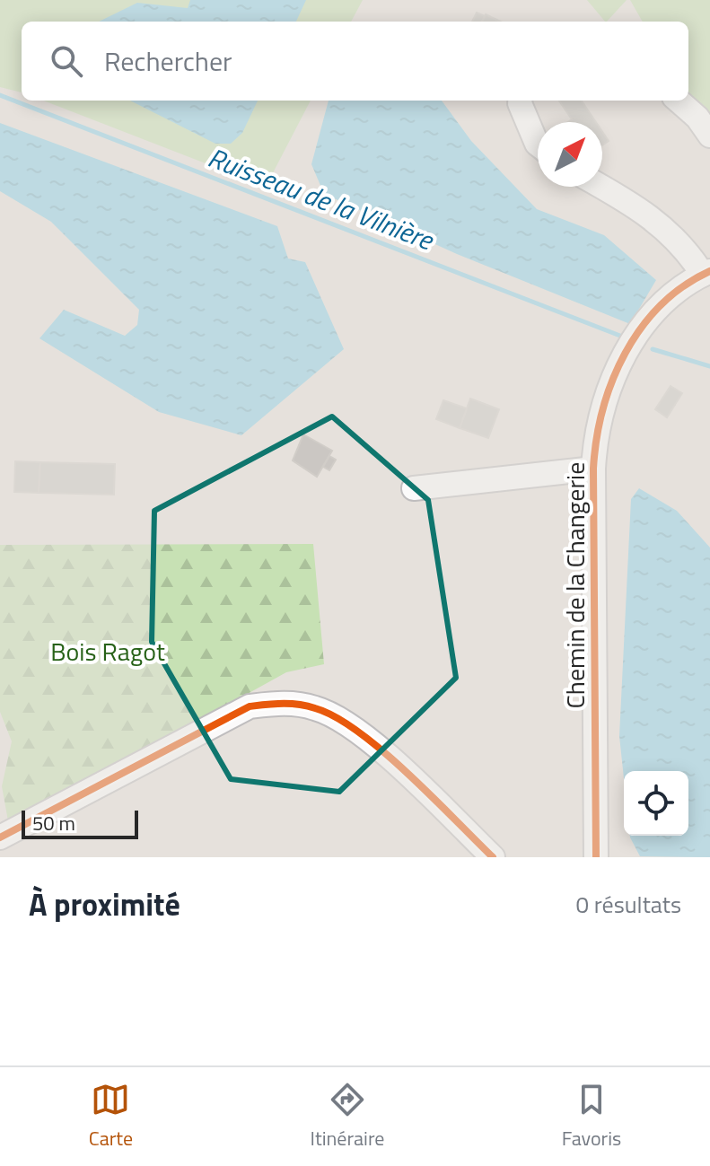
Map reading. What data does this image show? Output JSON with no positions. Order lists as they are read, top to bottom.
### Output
{
  "streets": {
    "street": ["Chemin de la Changerie"]
  },
  "water": ["Ruisseau de la Vilnière"],
  "parks": ["Bois Ragot"],
  "scale_bar": "50 m",
  "north": "top right",
  "page": {
    "search": "Rechercher",
    "scale": "50 m",
    "heading": ["À proximité", "0 résultats"],
    "nav": ["Carte", "Itinéraire", "Favoris"]
  }
}
